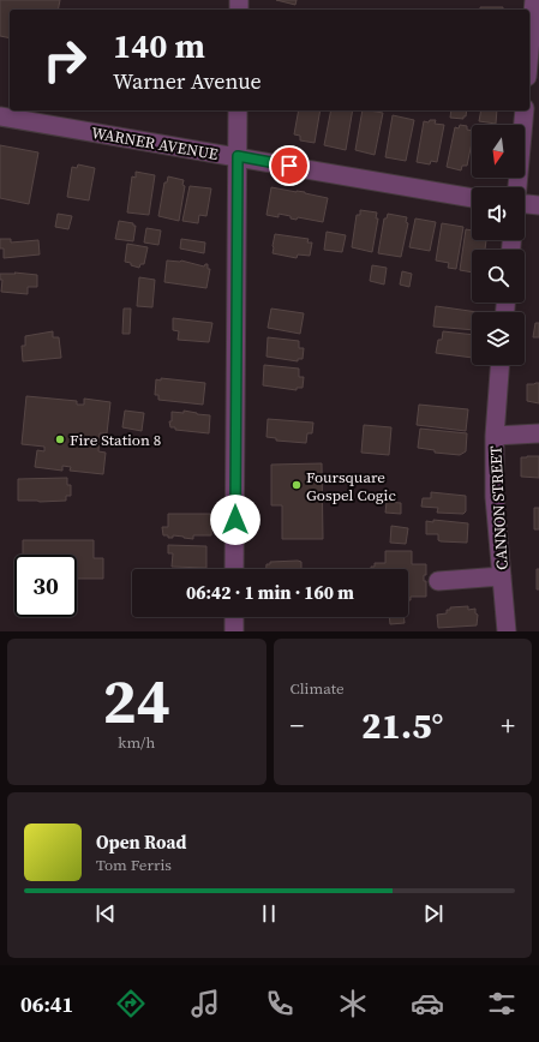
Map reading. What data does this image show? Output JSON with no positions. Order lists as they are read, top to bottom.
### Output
{
  "streets": {
    "street": ["WARNER AVENUE", "CANNON STREET"]
  },
  "places": ["Fire Station 8", "Foursquare Gospel Cogic"],
  "north": "bottom",
  "page": {
    "turn": ["140 m", "Warner Avenue"],
    "limit": "30",
    "trip": "06:42 · 1 min · 160 m",
    "tile": [
      ["24", "km/h"],
      "Climate"
    ],
    "heat": ["−", "21.5°", "+"],
    "song": ["Open Road", "Tom Ferris"],
    "tabs": "06:41"
  }
}
